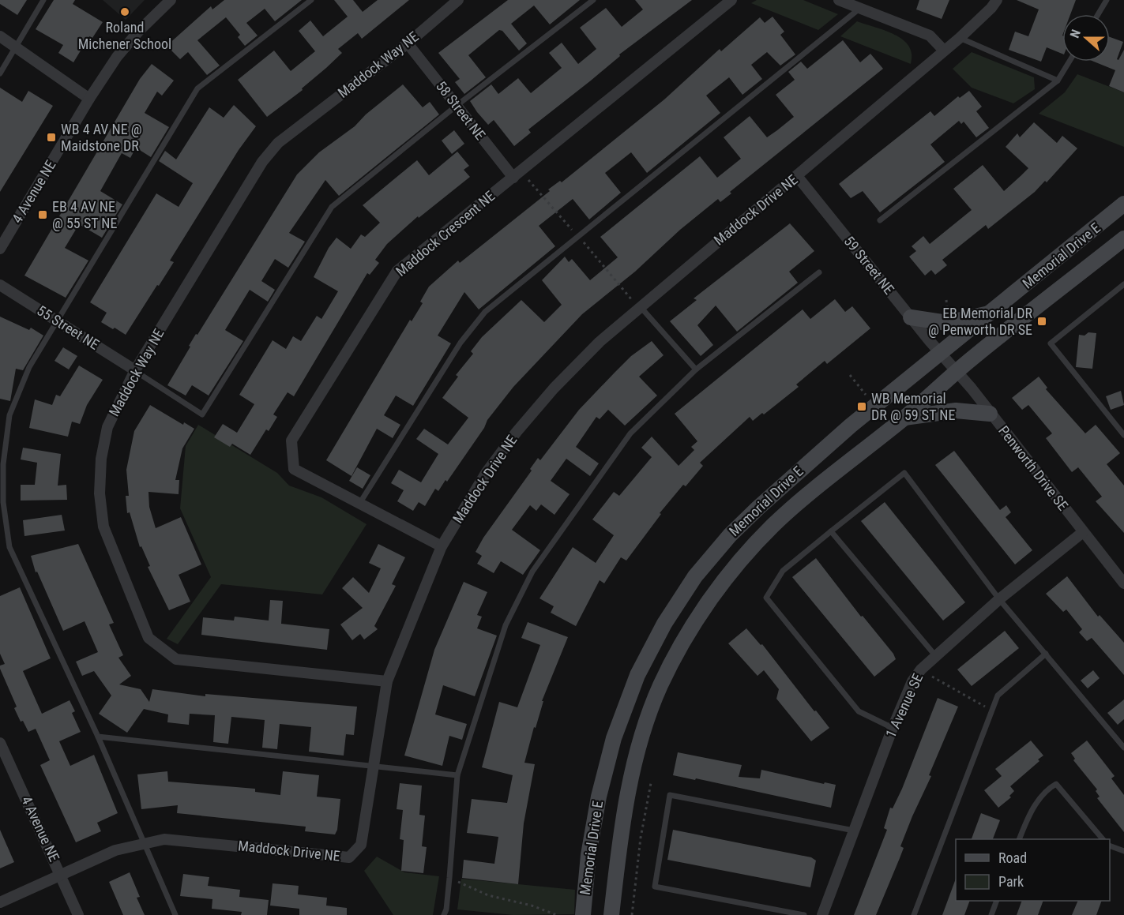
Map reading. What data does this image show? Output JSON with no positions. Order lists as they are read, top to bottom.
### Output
{
  "streets": {
    "main road": ["Memorial Drive E"],
    "street": [
      "Maddock Way NE",
      "58 Street NE",
      "4 Avenue NE",
      "Maddock Drive NE",
      "Maddock Crescent NE",
      "59 Street NE",
      "55 Street NE",
      "Penworth Drive SE",
      "1 Avenue SE"
    ]
  },
  "crossings": [
    ["Maddock Way NE", "58 Street NE"],
    ["Maddock Way NE", "Maddock Drive NE"],
    ["Maddock Way NE", "55 Street NE"],
    ["58 Street NE", "Maddock Crescent NE"],
    ["4 Avenue NE", "Maddock Drive NE"],
    ["Maddock Drive NE", "Maddock Crescent NE"],
    ["Maddock Drive NE", "59 Street NE"],
    ["Memorial Drive E", "59 Street NE"],
    ["Memorial Drive E", "Penworth Drive SE"],
    ["59 Street NE", "Penworth Drive SE"],
    ["Penworth Drive SE", "1 Avenue SE"]
  ],
  "places": {
    "other": ["Roland Michener School"],
    "transit": [
      "WB 4 AV NE @ Maidstone DR",
      "EB 4 AV NE @ 55 ST NE",
      "EB Memorial DR @ Penworth DR SE",
      "WB Memorial DR @ 59 ST NE"
    ]
  },
  "legend": ["Road", "Park"],
  "north": "left"
}
